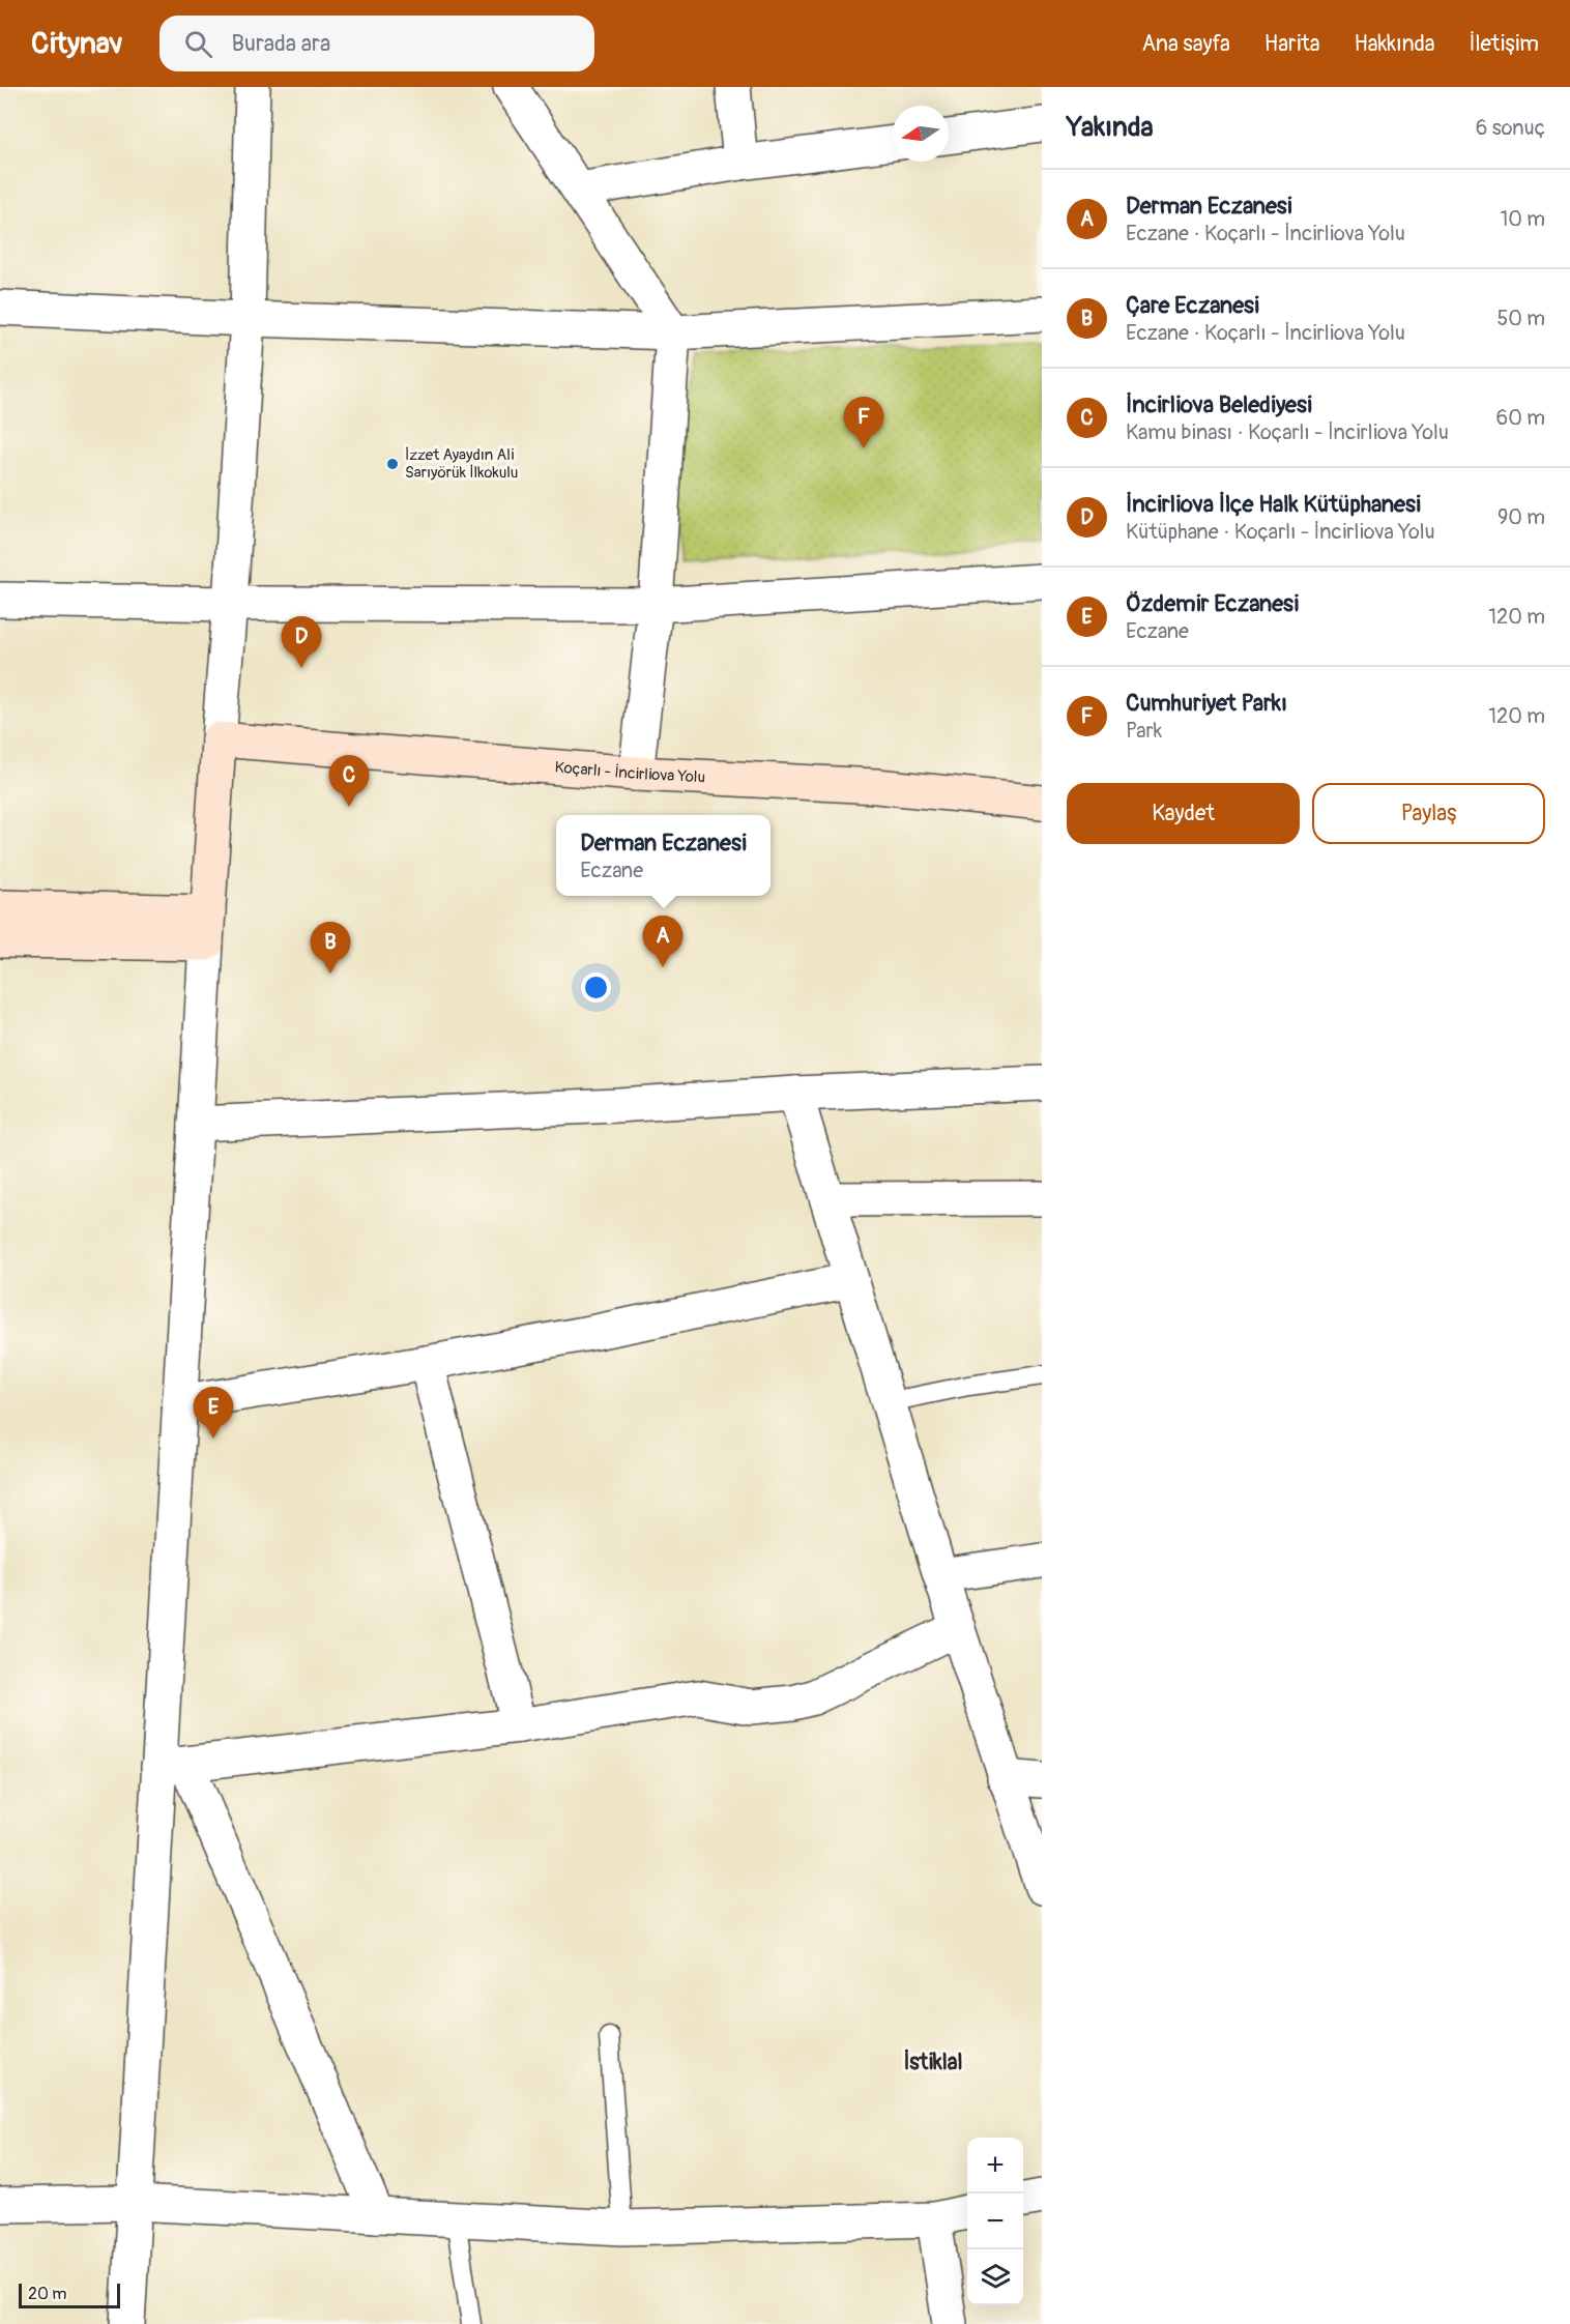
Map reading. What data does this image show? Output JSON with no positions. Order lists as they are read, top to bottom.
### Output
{
  "streets": {
    "main road": ["Koçarlı - İncirliova Yolu"]
  },
  "districts": ["İstiklal"],
  "places": ["İzzet Ayaydın Ali Sarıyörük İlkokulu"],
  "scale_bar": "20 m",
  "north": "left",
  "page": {
    "header": "Citynav",
    "search": "Burada ara",
    "nav": [
      "Ana sayfa",
      "Harita",
      "Hakkında",
      "İletişim"
    ],
    "heading": ["Yakında", "6 sonuç"],
    "list": [
      {
        "mark": "A",
        "name": "Derman Eczanesi",
        "note": "Eczane · Koçarlı - İncirliova Yolu",
        "value": "10 m"
      },
      {
        "mark": "B",
        "name": "Çare Eczanesi",
        "note": "Eczane · Koçarlı - İncirliova Yolu",
        "value": "50 m"
      },
      {
        "mark": "C",
        "name": "İncirliova Belediyesi",
        "note": "Kamu binası · Koçarlı - İncirliova Yolu",
        "value": "60 m"
      },
      {
        "mark": "D",
        "name": "İncirliova İlçe Halk Kütüphanesi",
        "note": "Kütüphane · Koçarlı - İncirliova Yolu",
        "value": "90 m"
      },
      {
        "mark": "E",
        "name": "Özdemir Eczanesi",
        "note": "Eczane",
        "value": "120 m"
      },
      {
        "mark": "F",
        "name": "Cumhuriyet Parkı",
        "note": "Park",
        "value": "120 m"
      }
    ],
    "pins": [
      "F",
      "D",
      "C",
      "A",
      "B",
      "E"
    ],
    "buttons": ["Kaydet", "Paylaş"],
    "popup": ["Derman Eczanesi", "Eczane"],
    "map_buttons": ["+", "−"],
    "scale": "20 m"
  }
}
